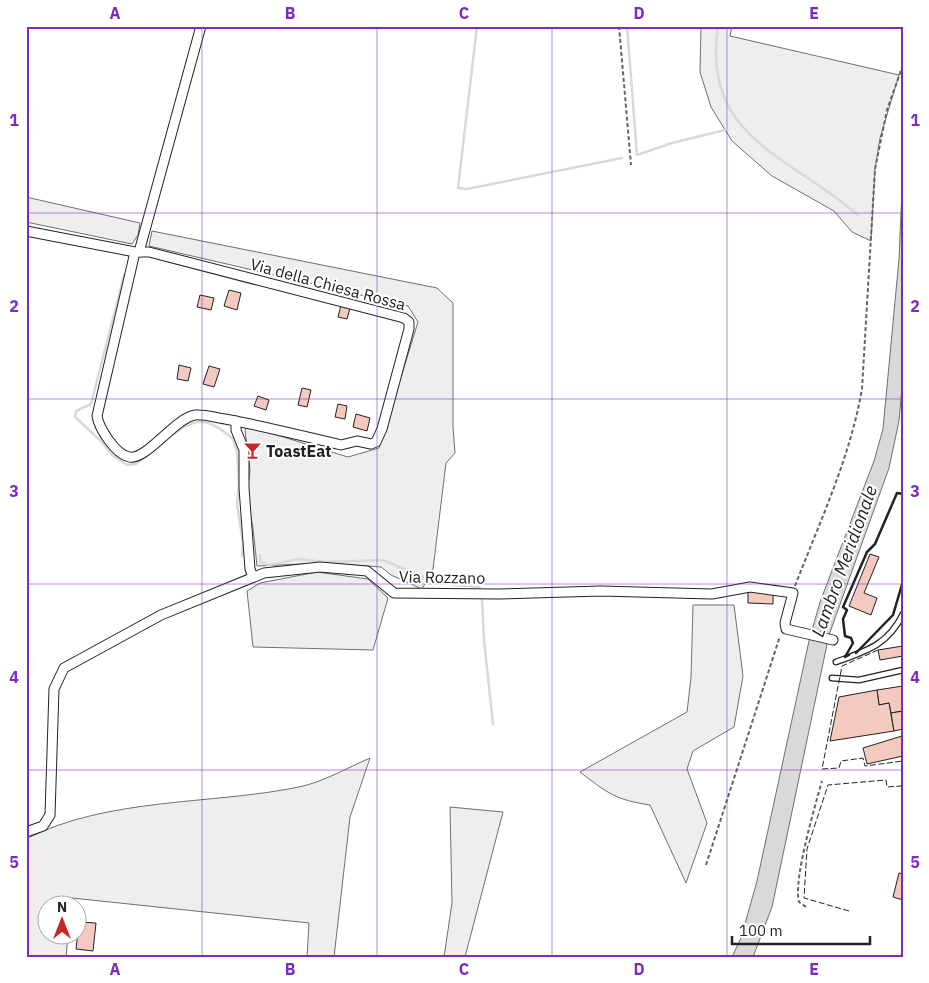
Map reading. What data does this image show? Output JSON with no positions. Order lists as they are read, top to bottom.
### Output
{
  "streets": {
    "street": ["Via della Chiesa Rossa", "Via Rozzano"]
  },
  "water": ["Lambro Meridionale"],
  "places": {
    "bar": ["ToastEat"]
  },
  "scale_bar": "100 m",
  "north": "top",
  "grid": {
    "columns": [
      "A",
      "B",
      "C",
      "D",
      "E"
    ],
    "rows": [
      "1",
      "2",
      "3",
      "4",
      "5"
    ]
  }
}
